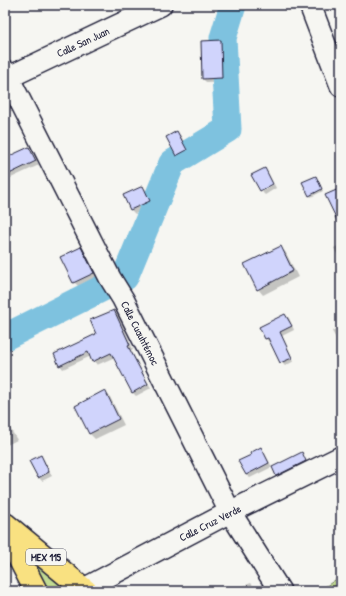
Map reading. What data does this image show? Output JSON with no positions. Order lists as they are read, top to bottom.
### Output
{
  "streets": {
    "main road": ["MEX 115"],
    "street": ["Calle San Juan", "Calle Cuauhtémoc", "Calle Cruz Verde"]
  },
  "crossings": [
    ["Calle San Juan", "Calle Cuauhtémoc"],
    ["Calle Cuauhtémoc", "Calle Cruz Verde"],
    ["Calle Cruz Verde", "MEX 115"]
  ]
}
